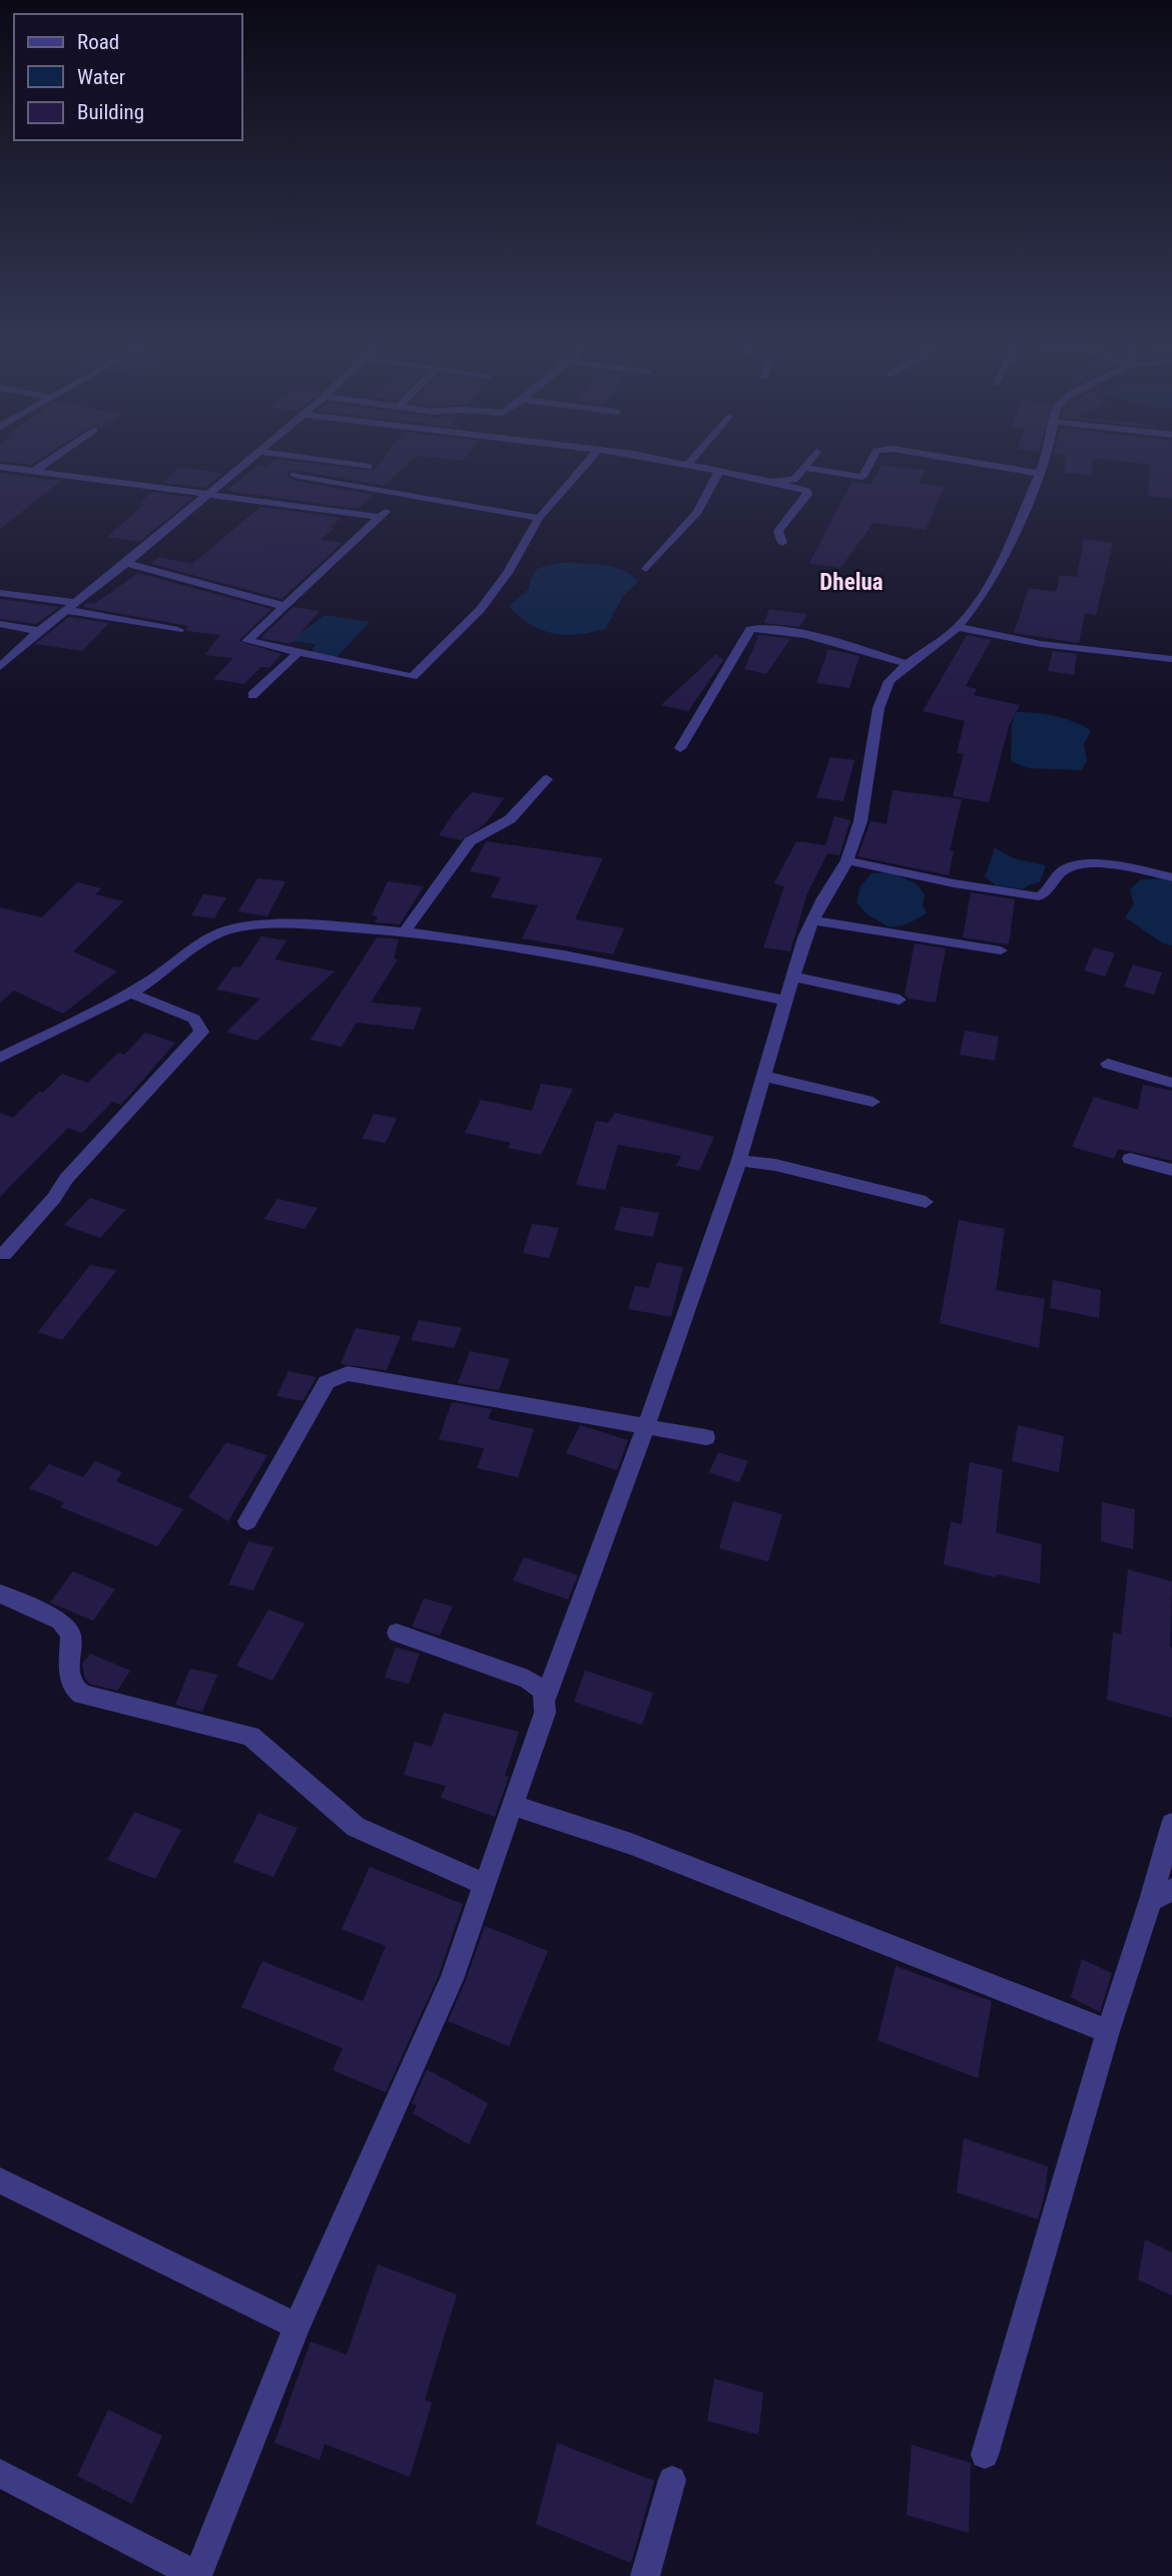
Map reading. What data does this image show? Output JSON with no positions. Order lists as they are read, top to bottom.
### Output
{
  "districts": ["Dhelua"],
  "legend": ["Road", "Water", "Building"]
}
